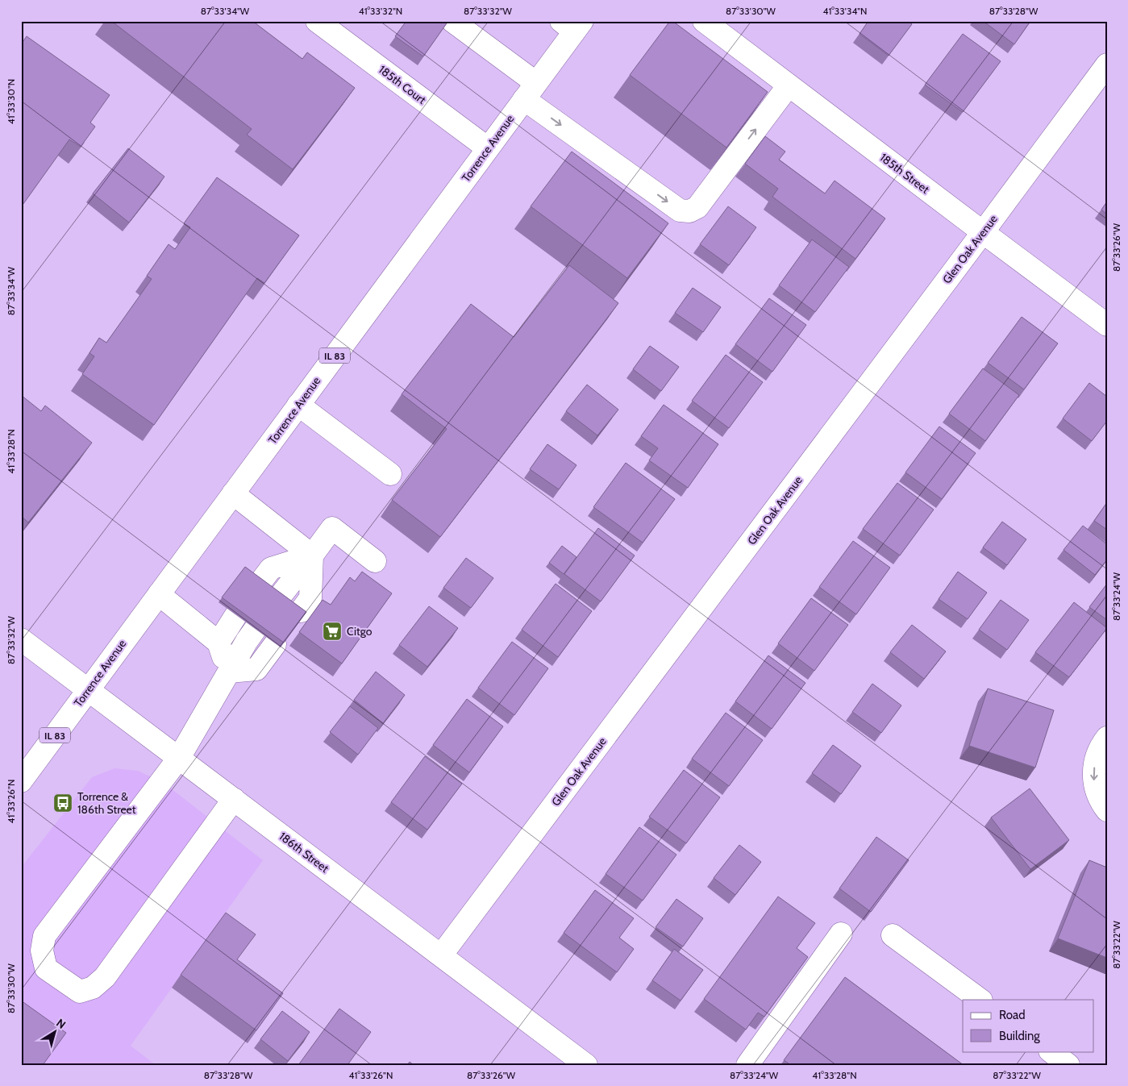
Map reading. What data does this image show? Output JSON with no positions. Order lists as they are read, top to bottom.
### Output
{
  "streets": {
    "street": [
      "185th Court",
      "Torrence Avenue",
      "185th Street",
      "Glen Oak Avenue",
      "IL 83",
      "186th Street"
    ]
  },
  "crossings": [
    ["185th Court", "Torrence Avenue"],
    ["Torrence Avenue", "186th Street"],
    ["185th Street", "Glen Oak Avenue"],
    ["Glen Oak Avenue", "186th Street"]
  ],
  "places": {
    "supermarket": ["Citgo"],
    "bus stop": ["Torrence & 186th Street"]
  },
  "legend": ["Road", "Building"],
  "north": "top right",
  "coordinates": [
    "87°33'34\"W",
    "41°33'32\"N",
    "87°33'32\"W",
    "87°33'30\"W",
    "41°33'34\"N",
    "87°33'28\"W",
    "41°33'30\"N",
    "87°33'26\"W",
    "41°33'28\"N",
    "87°33'24\"W",
    "41°33'26\"N",
    "87°33'22\"W"
  ]
}
